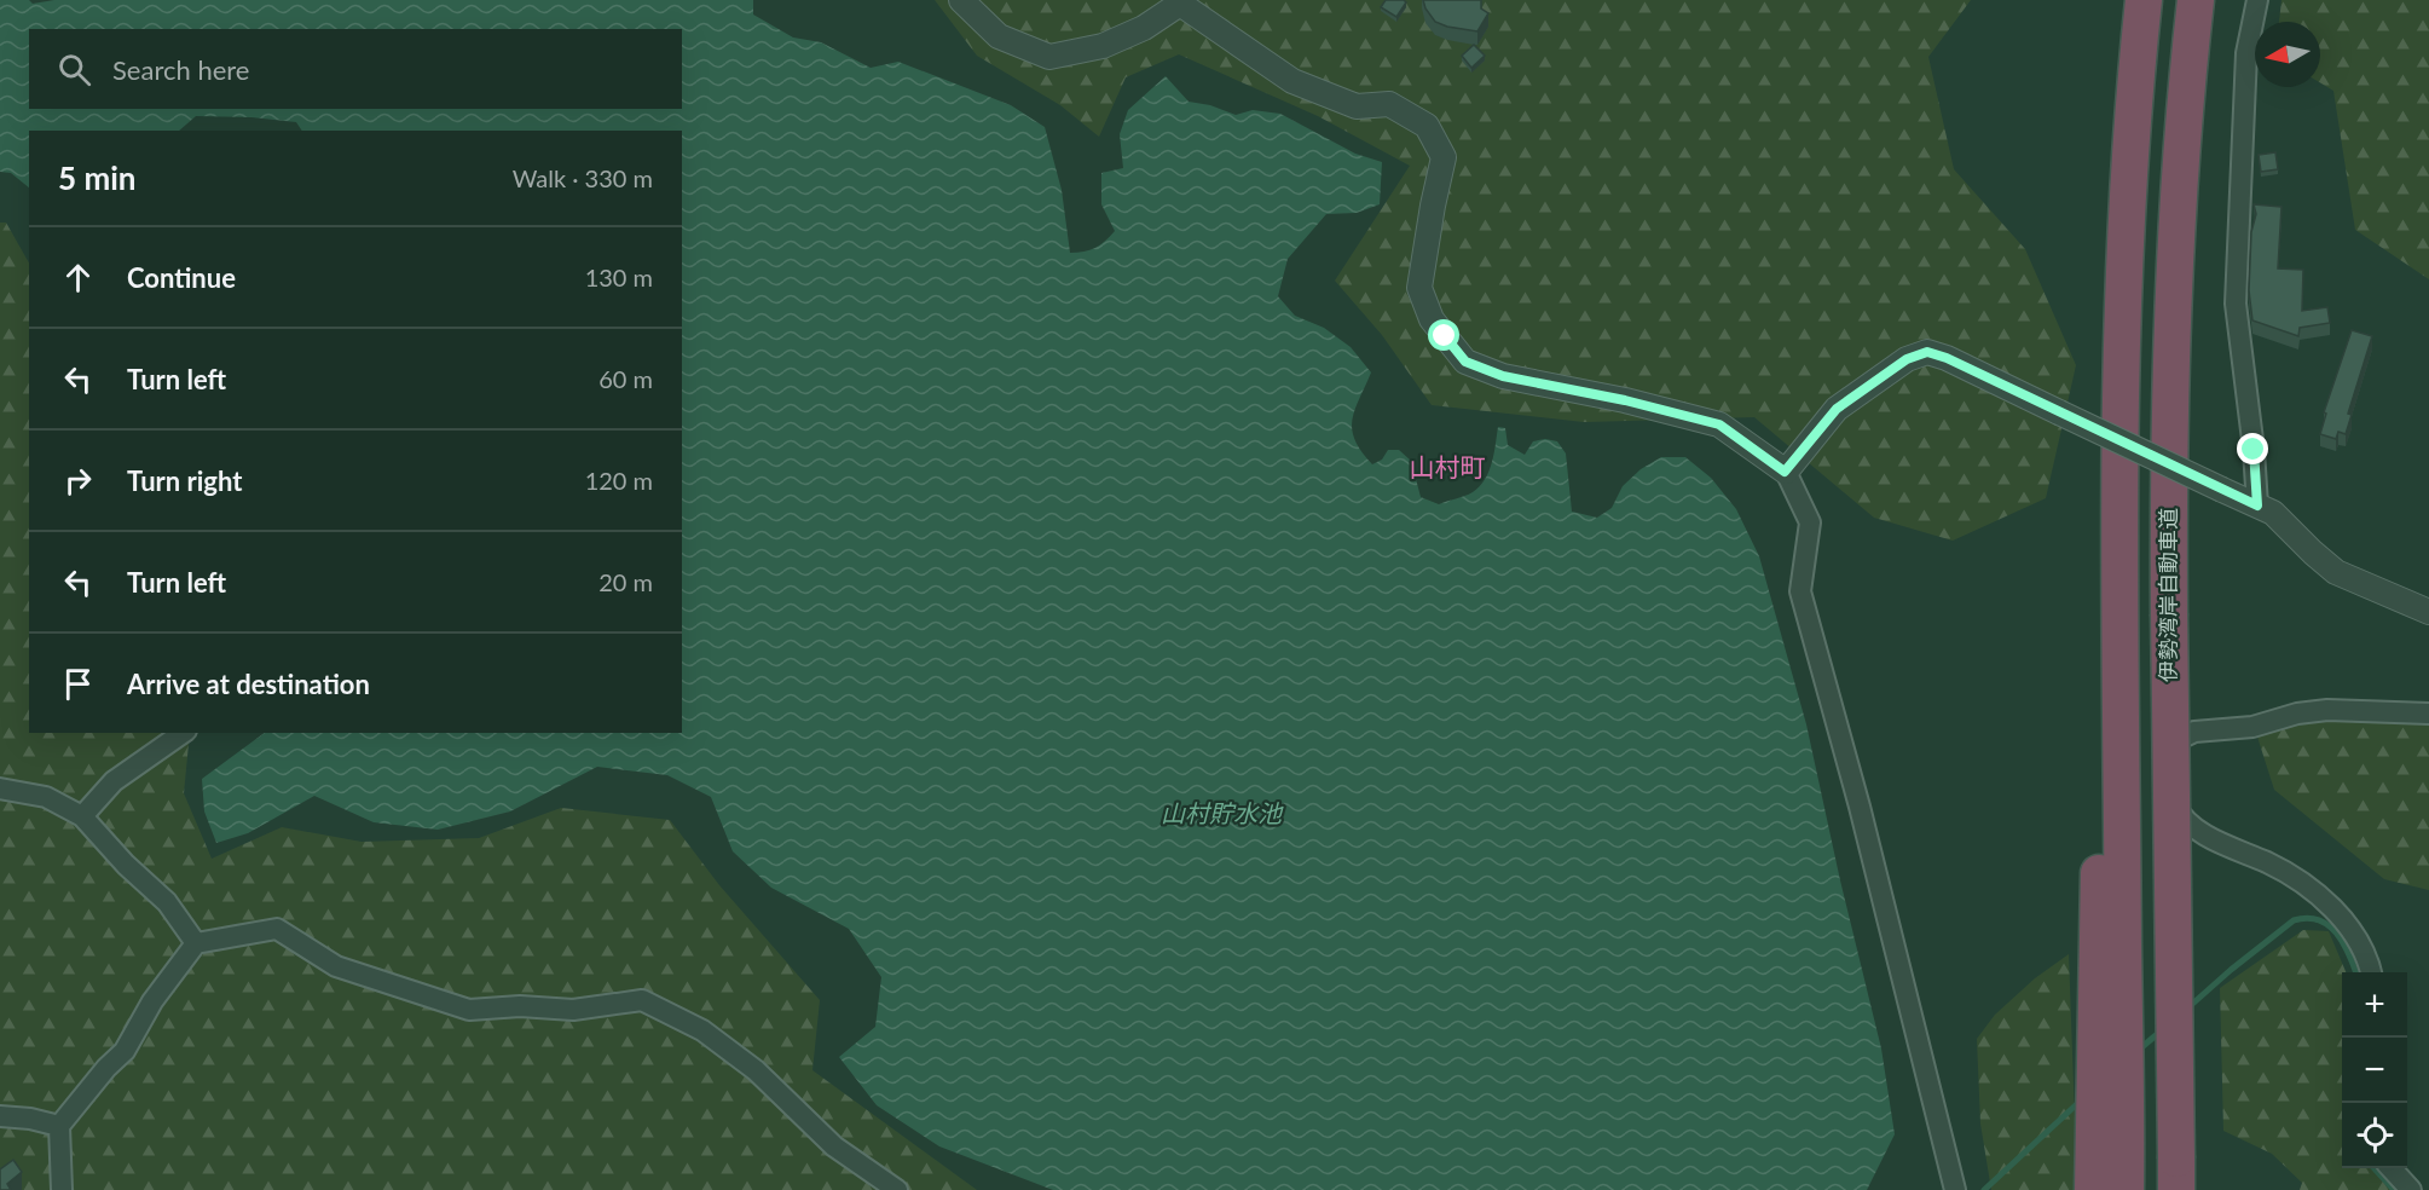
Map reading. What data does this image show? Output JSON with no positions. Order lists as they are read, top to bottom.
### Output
{
  "streets": {
    "highway": ["伊勢湾岸自動車道"]
  },
  "districts": ["山村町"],
  "water": ["山村貯水池"],
  "north": "left",
  "page": {
    "search": "Search here",
    "heading": ["5 min", "Walk · 330 m"],
    "list": [
      ["Continue", "130 m"],
      ["Turn left", "60 m"],
      ["Turn right", "120 m"],
      ["Turn left", "20 m"],
      "Arrive at destination"
    ],
    "map_buttons": ["+", "−"]
  }
}
